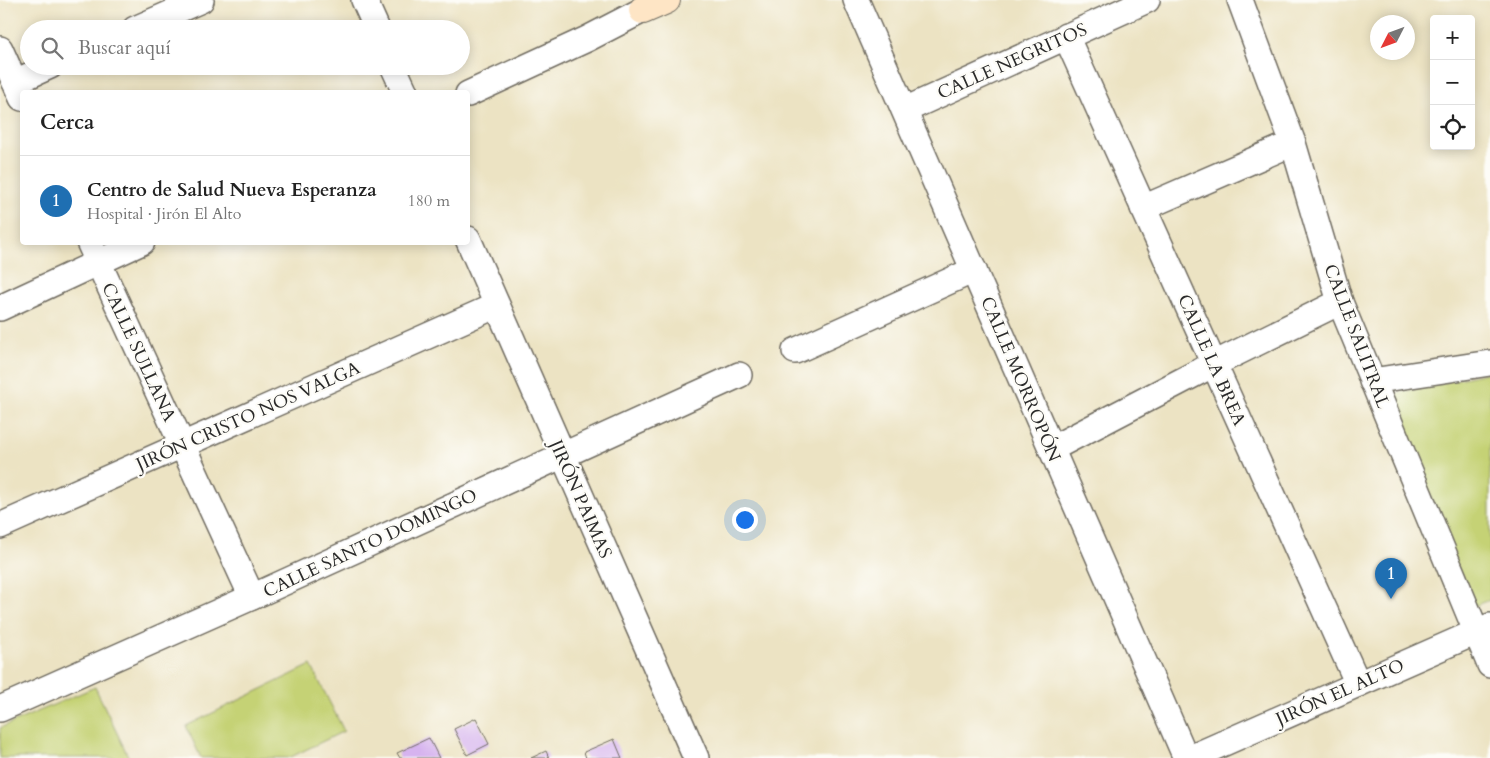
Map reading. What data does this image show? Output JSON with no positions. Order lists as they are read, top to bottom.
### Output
{
  "streets": {
    "street": [
      "CALLE NEGRITOS",
      "CALLE SALITRAL",
      "CALLE SULLANA",
      "CALLE LA BREA",
      "CALLE MORROPÓN",
      "JIRÓN CRISTO NOS VALGA",
      "JIRÓN PAIMAS",
      "CALLE SANTO DOMINGO",
      "JIRÓN EL ALTO"
    ]
  },
  "crossings": [
    ["CALLE NEGRITOS", "CALLE LA BREA"],
    ["CALLE NEGRITOS", "CALLE MORROPÓN"],
    ["CALLE SALITRAL", "JIRÓN EL ALTO"],
    ["CALLE SULLANA", "JIRÓN CRISTO NOS VALGA"],
    ["CALLE SULLANA", "CALLE SANTO DOMINGO"],
    ["CALLE LA BREA", "JIRÓN EL ALTO"],
    ["JIRÓN CRISTO NOS VALGA", "JIRÓN PAIMAS"],
    ["JIRÓN PAIMAS", "CALLE SANTO DOMINGO"]
  ],
  "north": "bottom left",
  "page": {
    "map_buttons": ["+", "−"],
    "search": "Buscar aquí",
    "heading": "Cerca",
    "list": [
      {
        "mark": "1",
        "name": "Centro de Salud Nueva Esperanza",
        "note": "Hospital · Jirón El Alto",
        "value": "180 m"
      }
    ],
    "pins": "1"
  }
}
